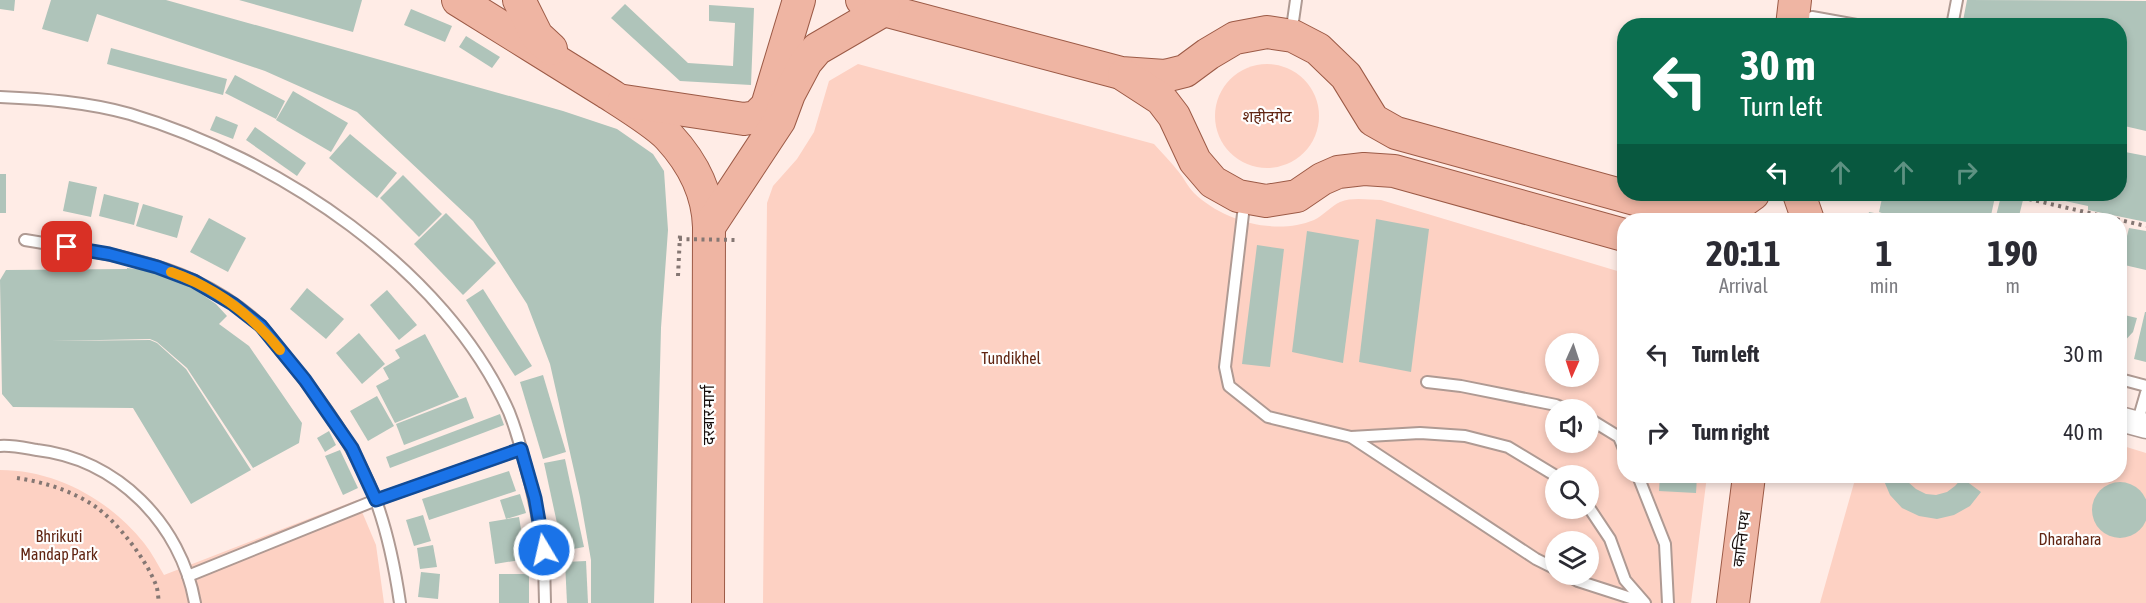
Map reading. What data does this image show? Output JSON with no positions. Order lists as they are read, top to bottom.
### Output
{
  "streets": {
    "main road": ["दरबार मार्ग", "कान्ति पथ"]
  },
  "parks": [
    "शहीदगेट",
    "Tundikhel",
    "Bhrikuti Mandap Park",
    "Dharahara"
  ],
  "north": "bottom",
  "page": {
    "turn": ["30 m", "Turn left"],
    "eta": [
      "20:11",
      "Arrival",
      "1",
      "min",
      "190",
      "m"
    ],
    "list": [
      {
        "name": "Turn left",
        "value": "30 m"
      },
      {
        "name": "Turn right",
        "value": "40 m"
      }
    ]
  }
}
